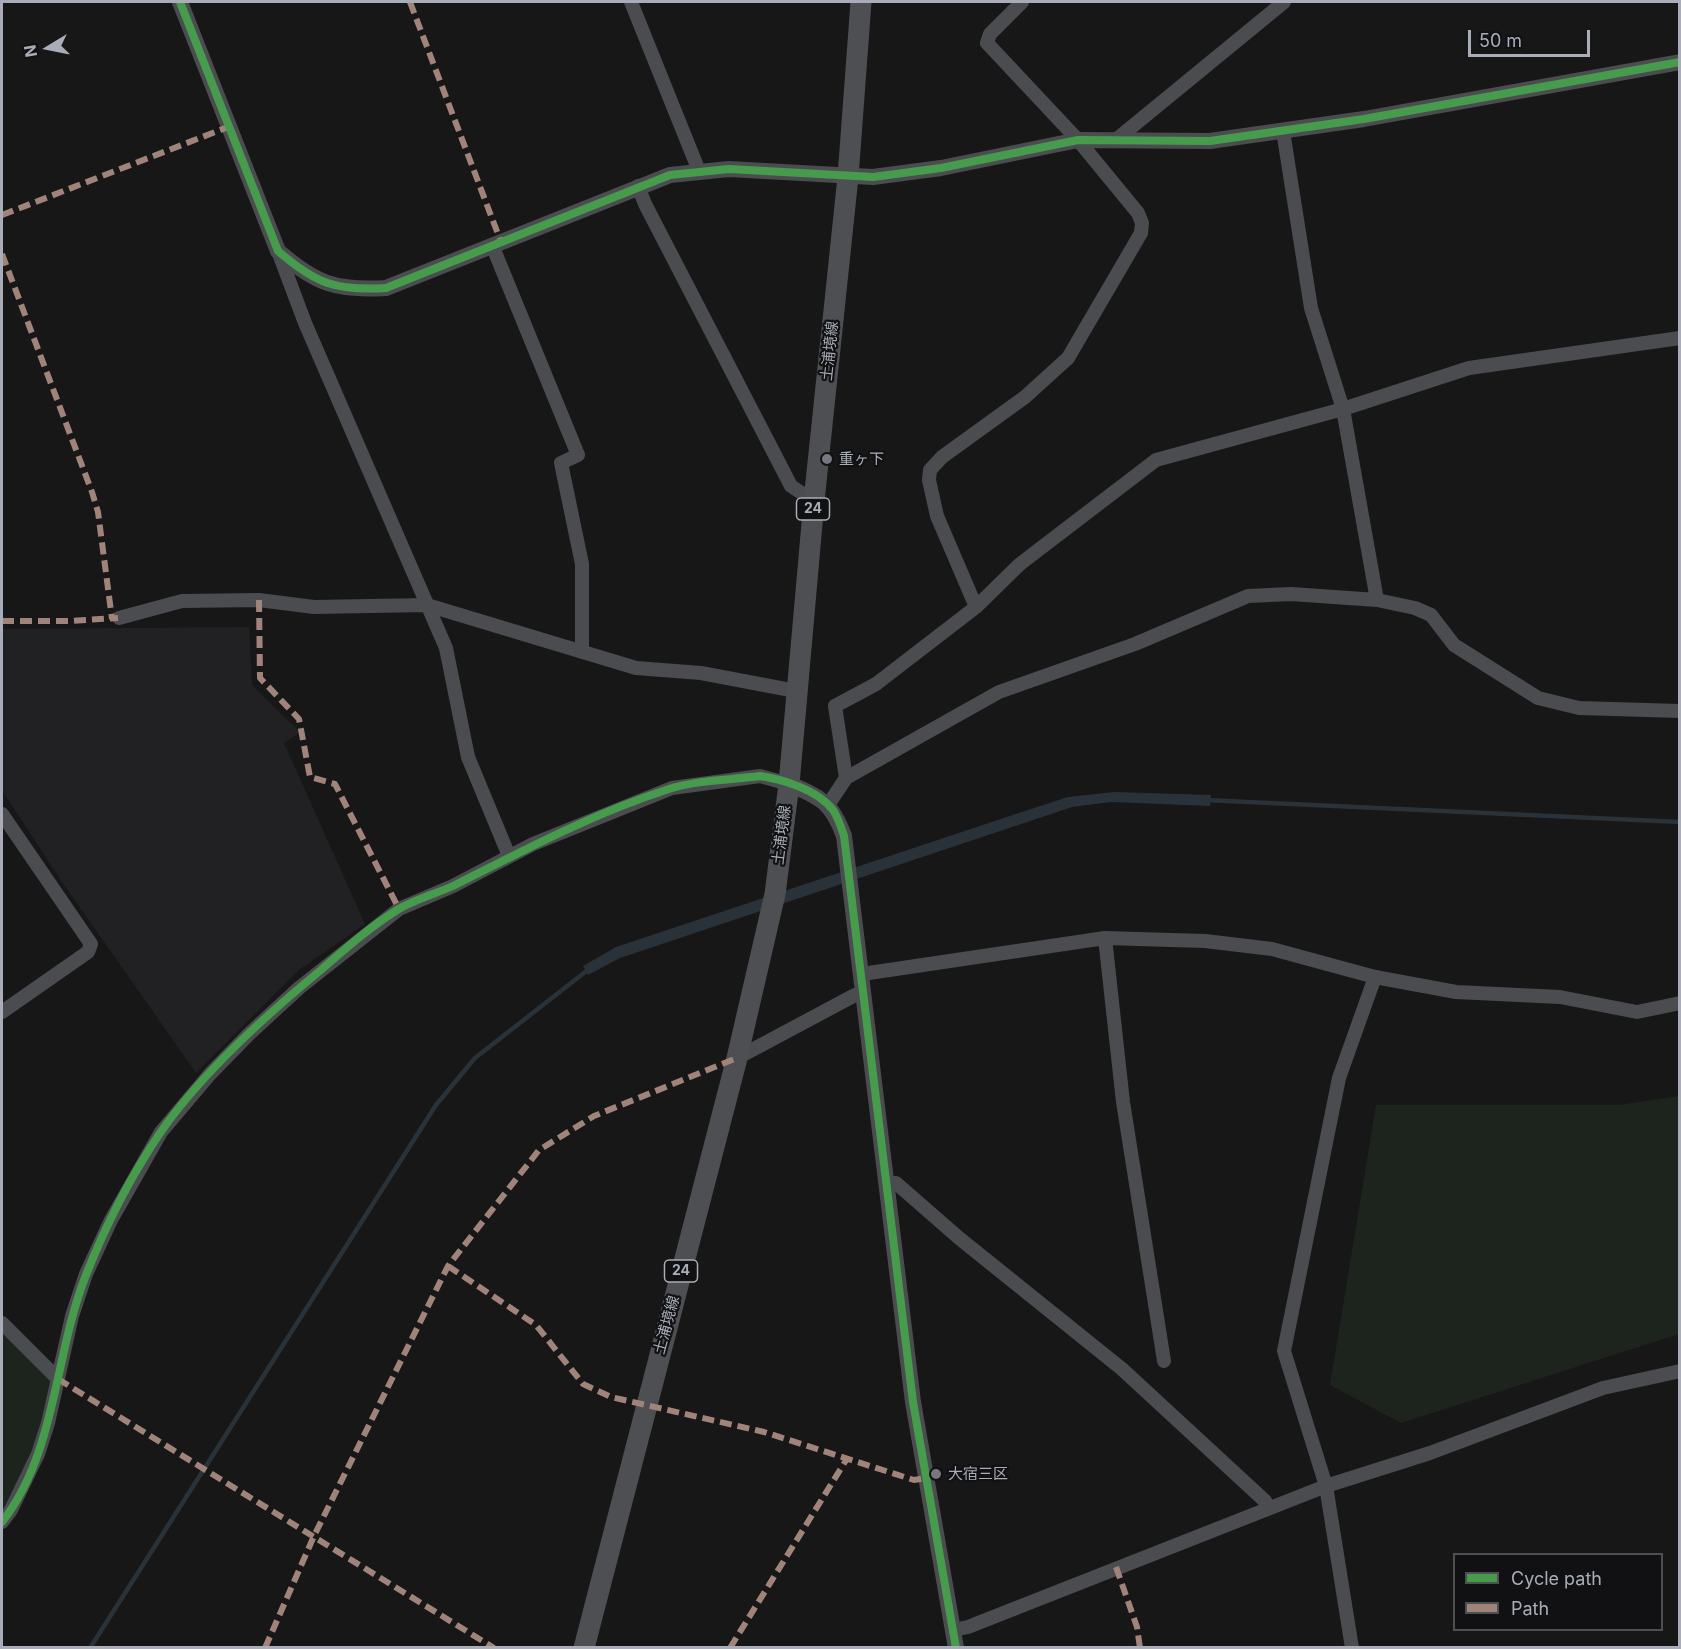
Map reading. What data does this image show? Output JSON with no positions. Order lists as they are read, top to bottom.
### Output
{
  "streets": {
    "main road": ["土浦境線", "24"]
  },
  "places": ["重ヶ下", "大宿三区"],
  "legend": ["Cycle path", "Path"],
  "scale_bar": "50 m",
  "north": "left"
}
